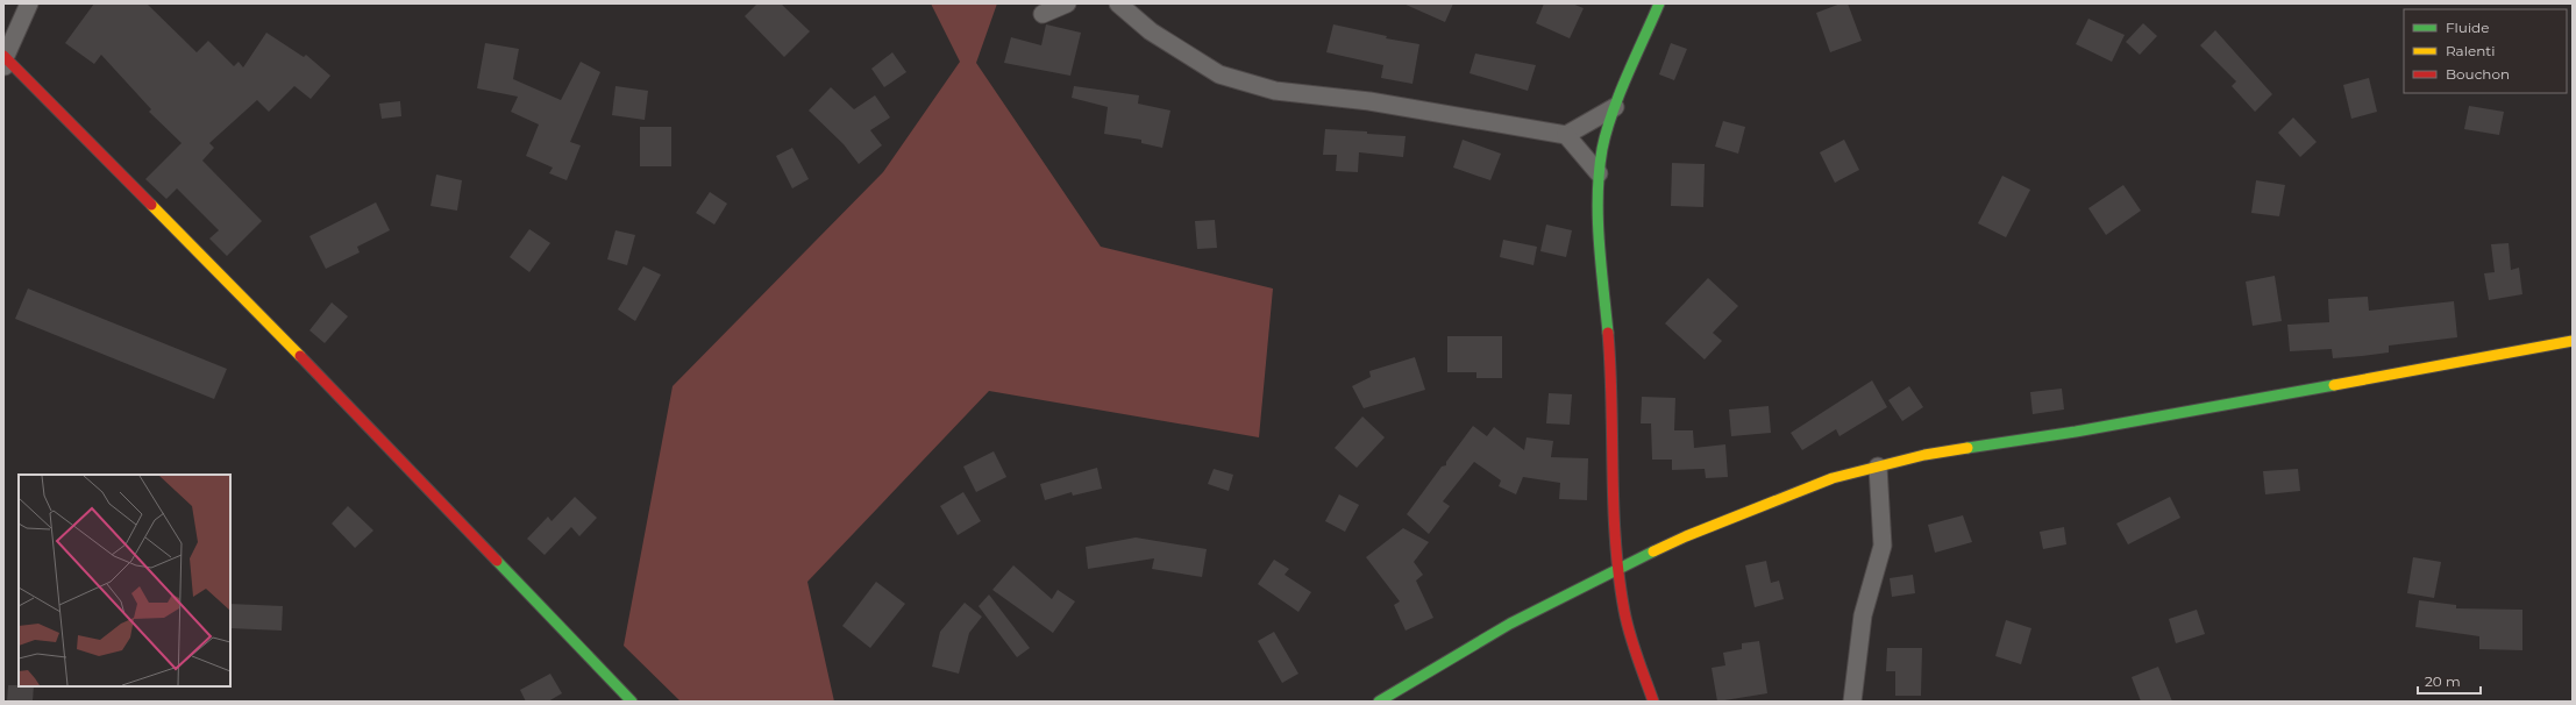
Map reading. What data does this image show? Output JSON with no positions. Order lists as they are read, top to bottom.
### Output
{
  "legend": ["Fluide", "Ralenti", "Bouchon"],
  "scale_bar": "20 m"
}
